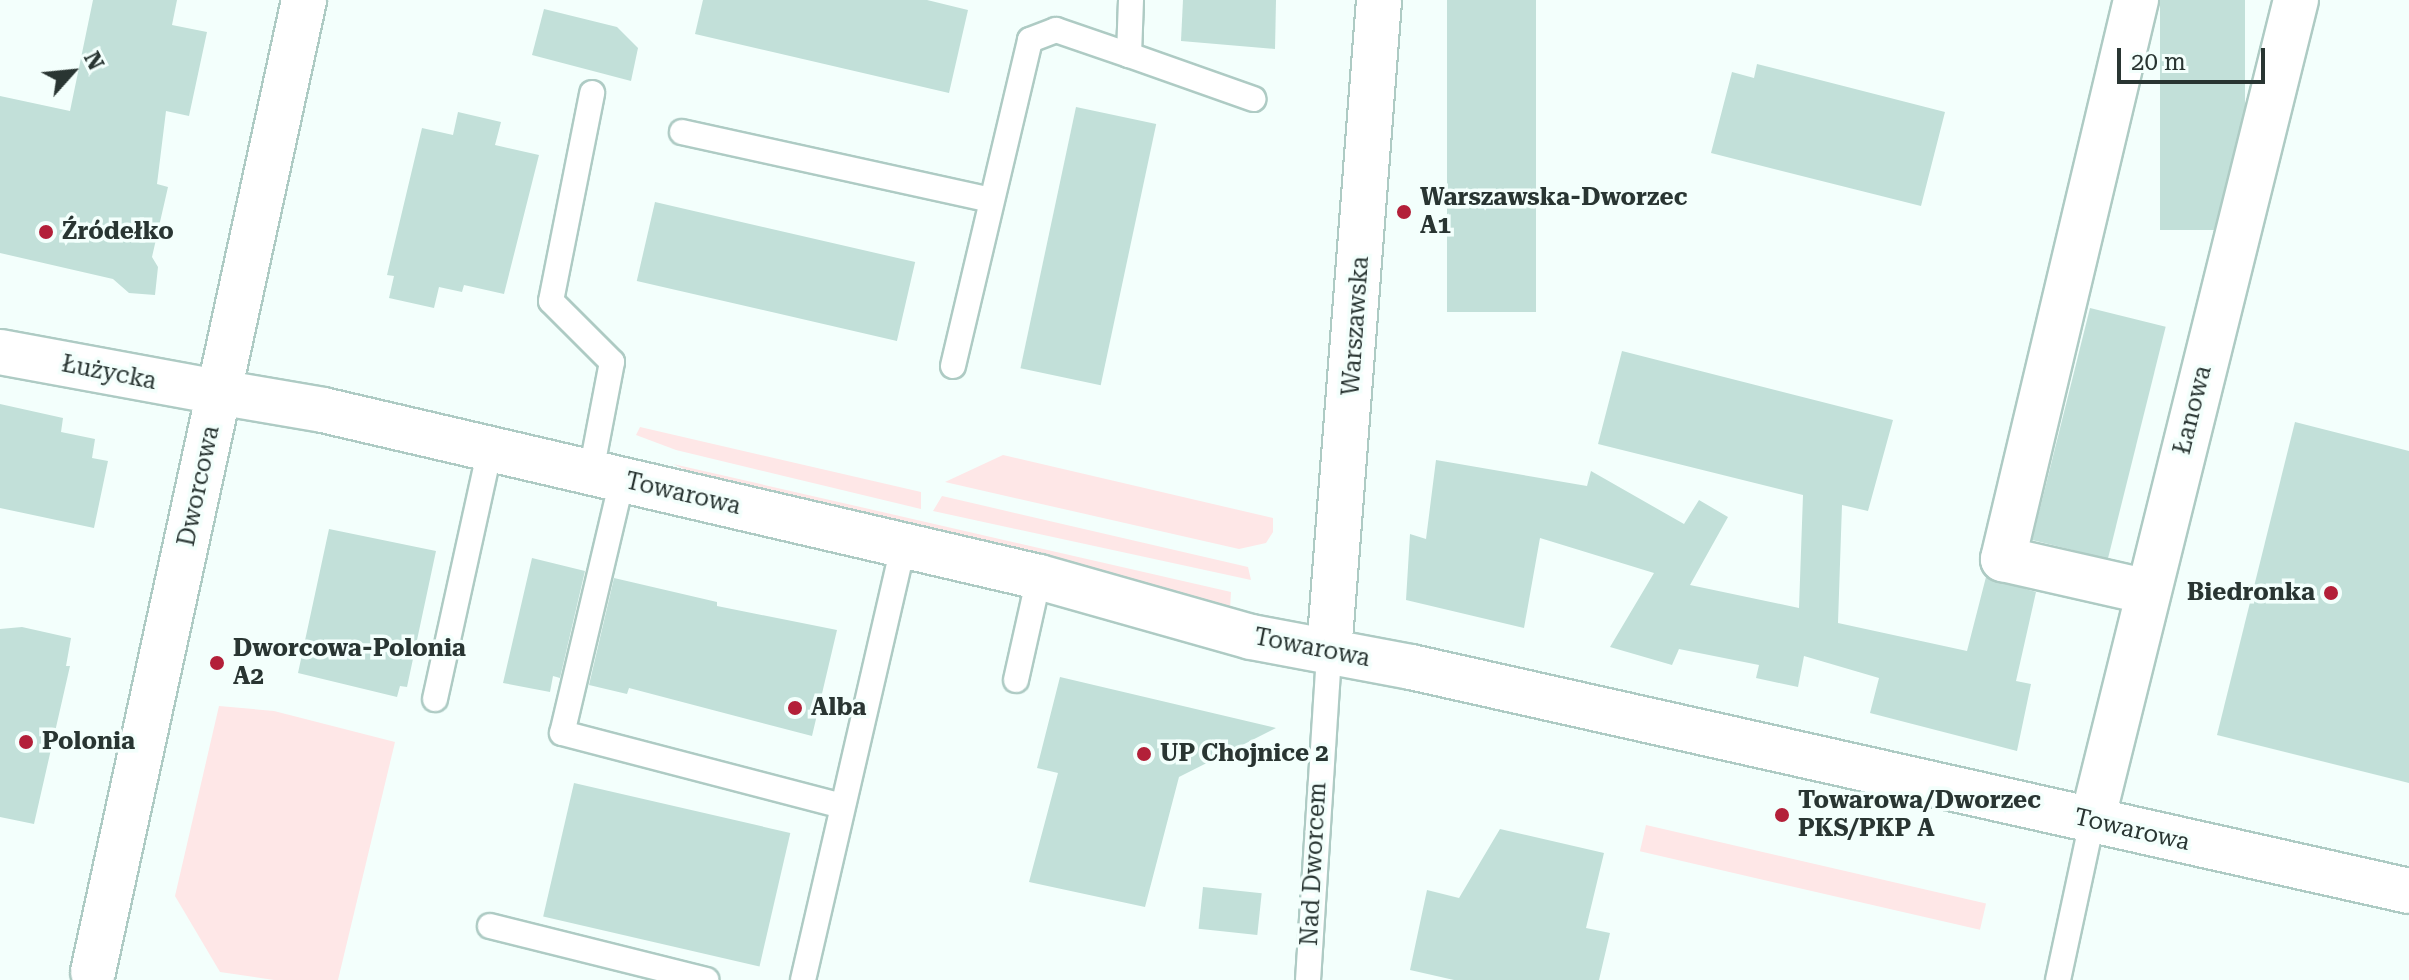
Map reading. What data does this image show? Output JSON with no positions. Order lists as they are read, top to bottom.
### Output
{
  "streets": {
    "street": [
      "Warszawska",
      "Łużycka",
      "Łanowa",
      "Dworcowa",
      "Towarowa"
    ],
    "lane": ["Nad Dworcem"]
  },
  "crossings": [
    ["Warszawska", "Towarowa"],
    ["Warszawska", "Nad Dworcem"],
    ["Łużycka", "Dworcowa"],
    ["Łużycka", "Towarowa"],
    ["Łanowa", "Towarowa"],
    ["Dworcowa", "Towarowa"],
    ["Towarowa", "Nad Dworcem"]
  ],
  "places": [
    "Warszawska-Dworzec A1",
    "Źródełko",
    "Biedronka",
    "Dworcowa-Polonia A2",
    "Alba",
    "Polonia",
    "UP Chojnice 2",
    "Towarowa/Dworzec PKS/PKP A"
  ],
  "scale_bar": "20 m",
  "north": "top right"
}
